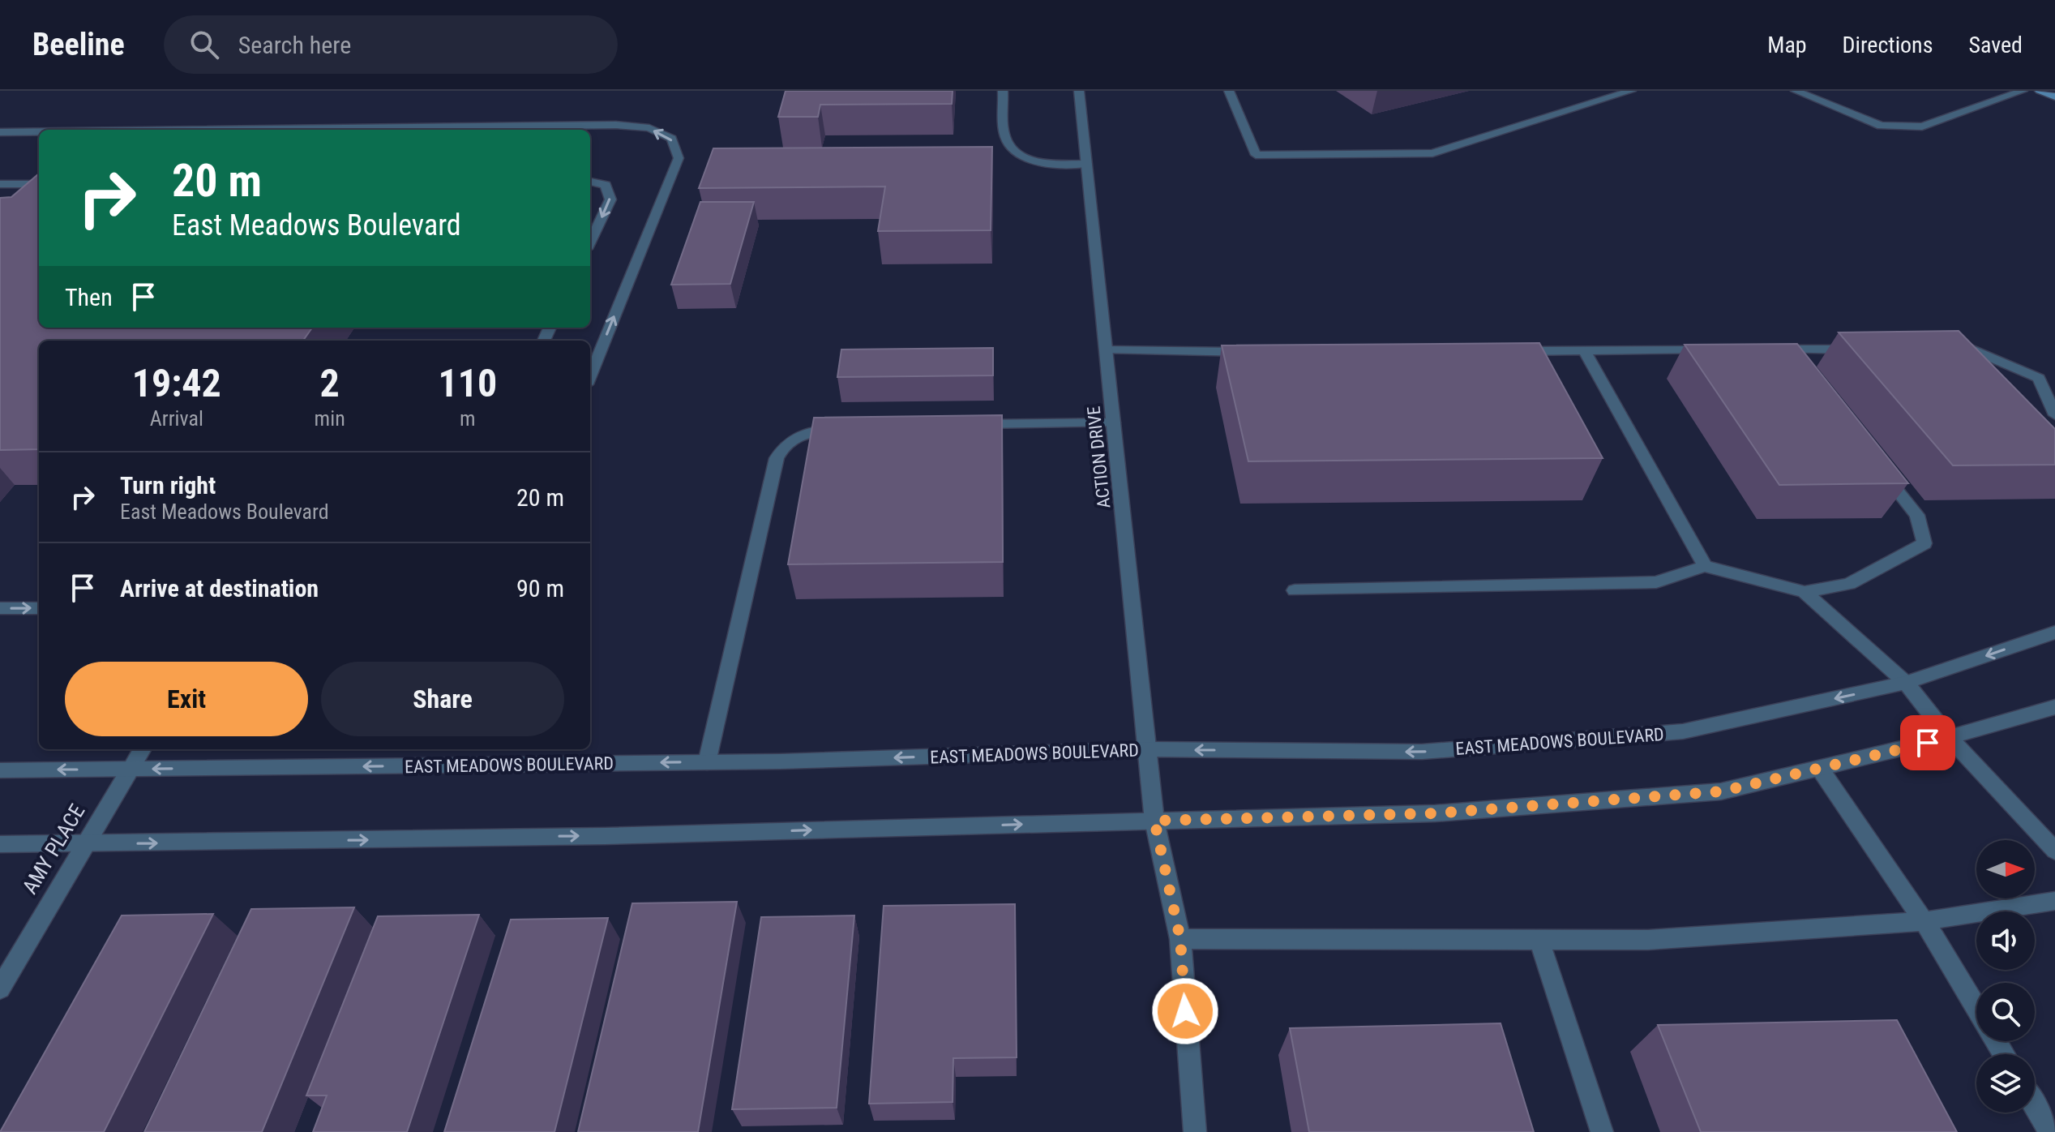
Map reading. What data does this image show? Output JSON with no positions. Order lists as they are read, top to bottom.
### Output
{
  "streets": {
    "street": ["ACTION DRIVE", "EAST MEADOWS BOULEVARD", "AMY PLACE"]
  },
  "crossings": [
    ["ACTION DRIVE", "EAST MEADOWS BOULEVARD"],
    ["EAST MEADOWS BOULEVARD", "AMY PLACE"]
  ],
  "north": "right",
  "page": {
    "header": "Beeline",
    "search": "Search here",
    "nav": ["Map", "Directions", "Saved"],
    "turn": ["20 m", "East Meadows Boulevard"],
    "then": "Then",
    "eta": [
      "19:42",
      "Arrival",
      "2",
      "min",
      "110",
      "m"
    ],
    "list": [
      {
        "name": "Turn right",
        "note": "East Meadows Boulevard",
        "value": "20 m"
      },
      {
        "name": "Arrive at destination",
        "value": "90 m"
      }
    ],
    "buttons": ["Exit", "Share"]
  }
}
